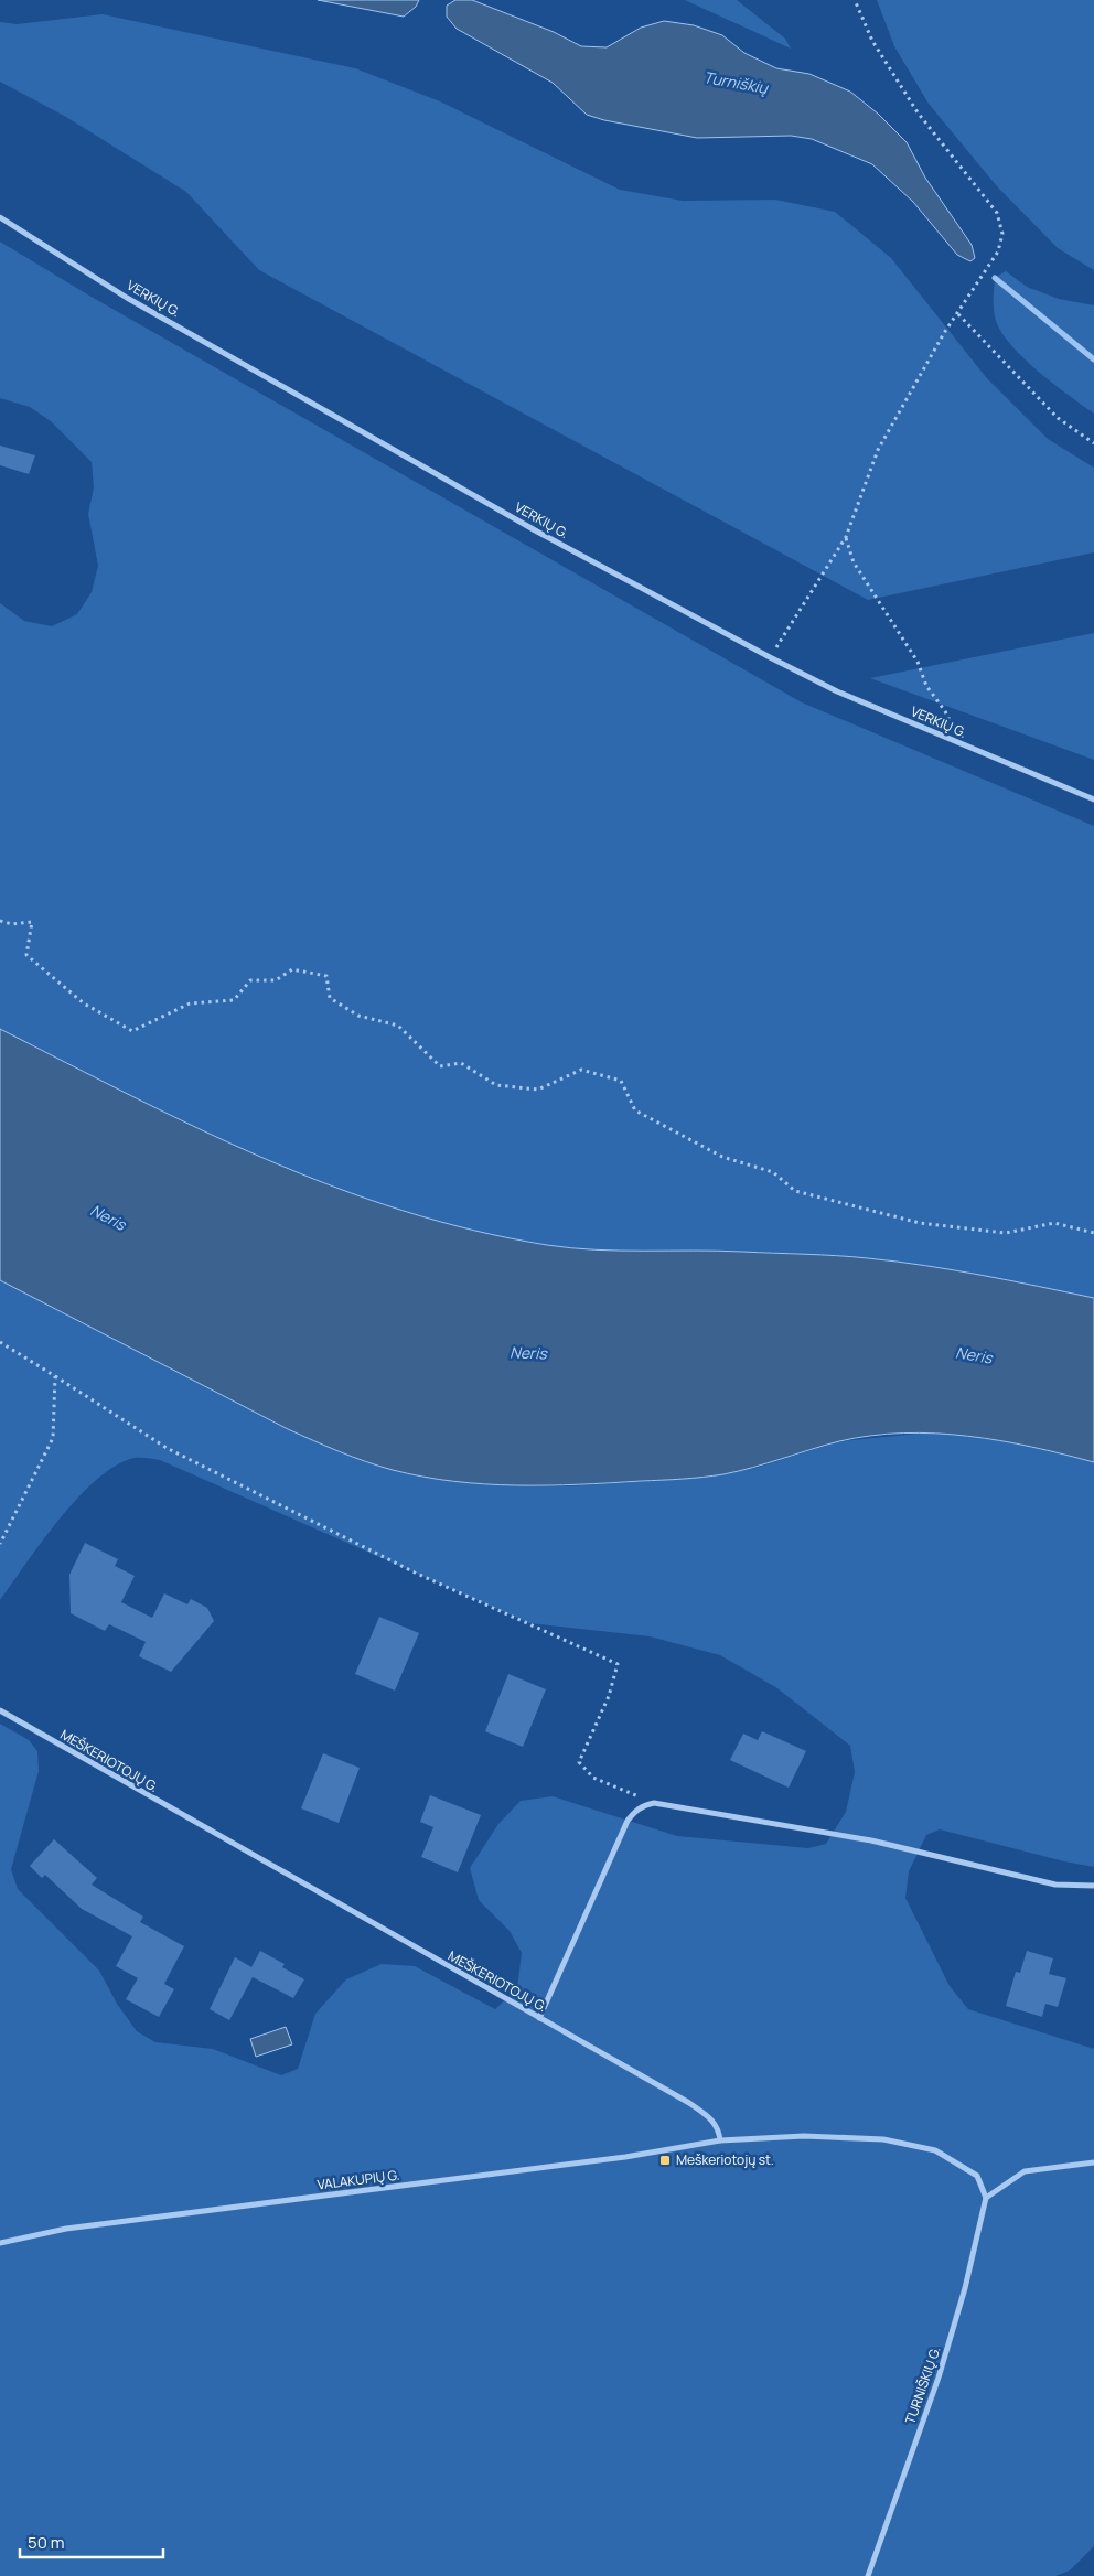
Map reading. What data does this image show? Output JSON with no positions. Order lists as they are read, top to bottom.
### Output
{
  "streets": {
    "street": [
      "VERKIŲ G.",
      "MEŠKERIOTOJŲ G.",
      "VALAKUPIŲ G.",
      "TURNIŠKIŲ G."
    ]
  },
  "crossings": [
    ["MEŠKERIOTOJŲ G.", "VALAKUPIŲ G."]
  ],
  "water": ["Turniškių", "Neris"],
  "places": {
    "transit": ["Meškeriotojų st."]
  },
  "scale_bar": "50 m"
}
